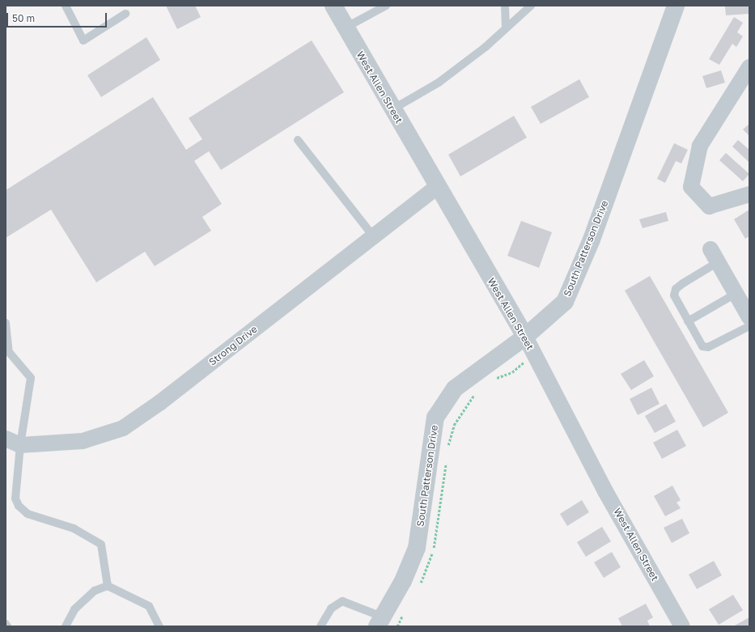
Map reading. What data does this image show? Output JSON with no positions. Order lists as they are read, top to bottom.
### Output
{
  "streets": {
    "street": ["West Allen Street", "South Patterson Drive", "Strong Drive"]
  },
  "crossings": [
    ["West Allen Street", "South Patterson Drive"],
    ["West Allen Street", "Strong Drive"]
  ],
  "scale_bar": "50 m"
}
